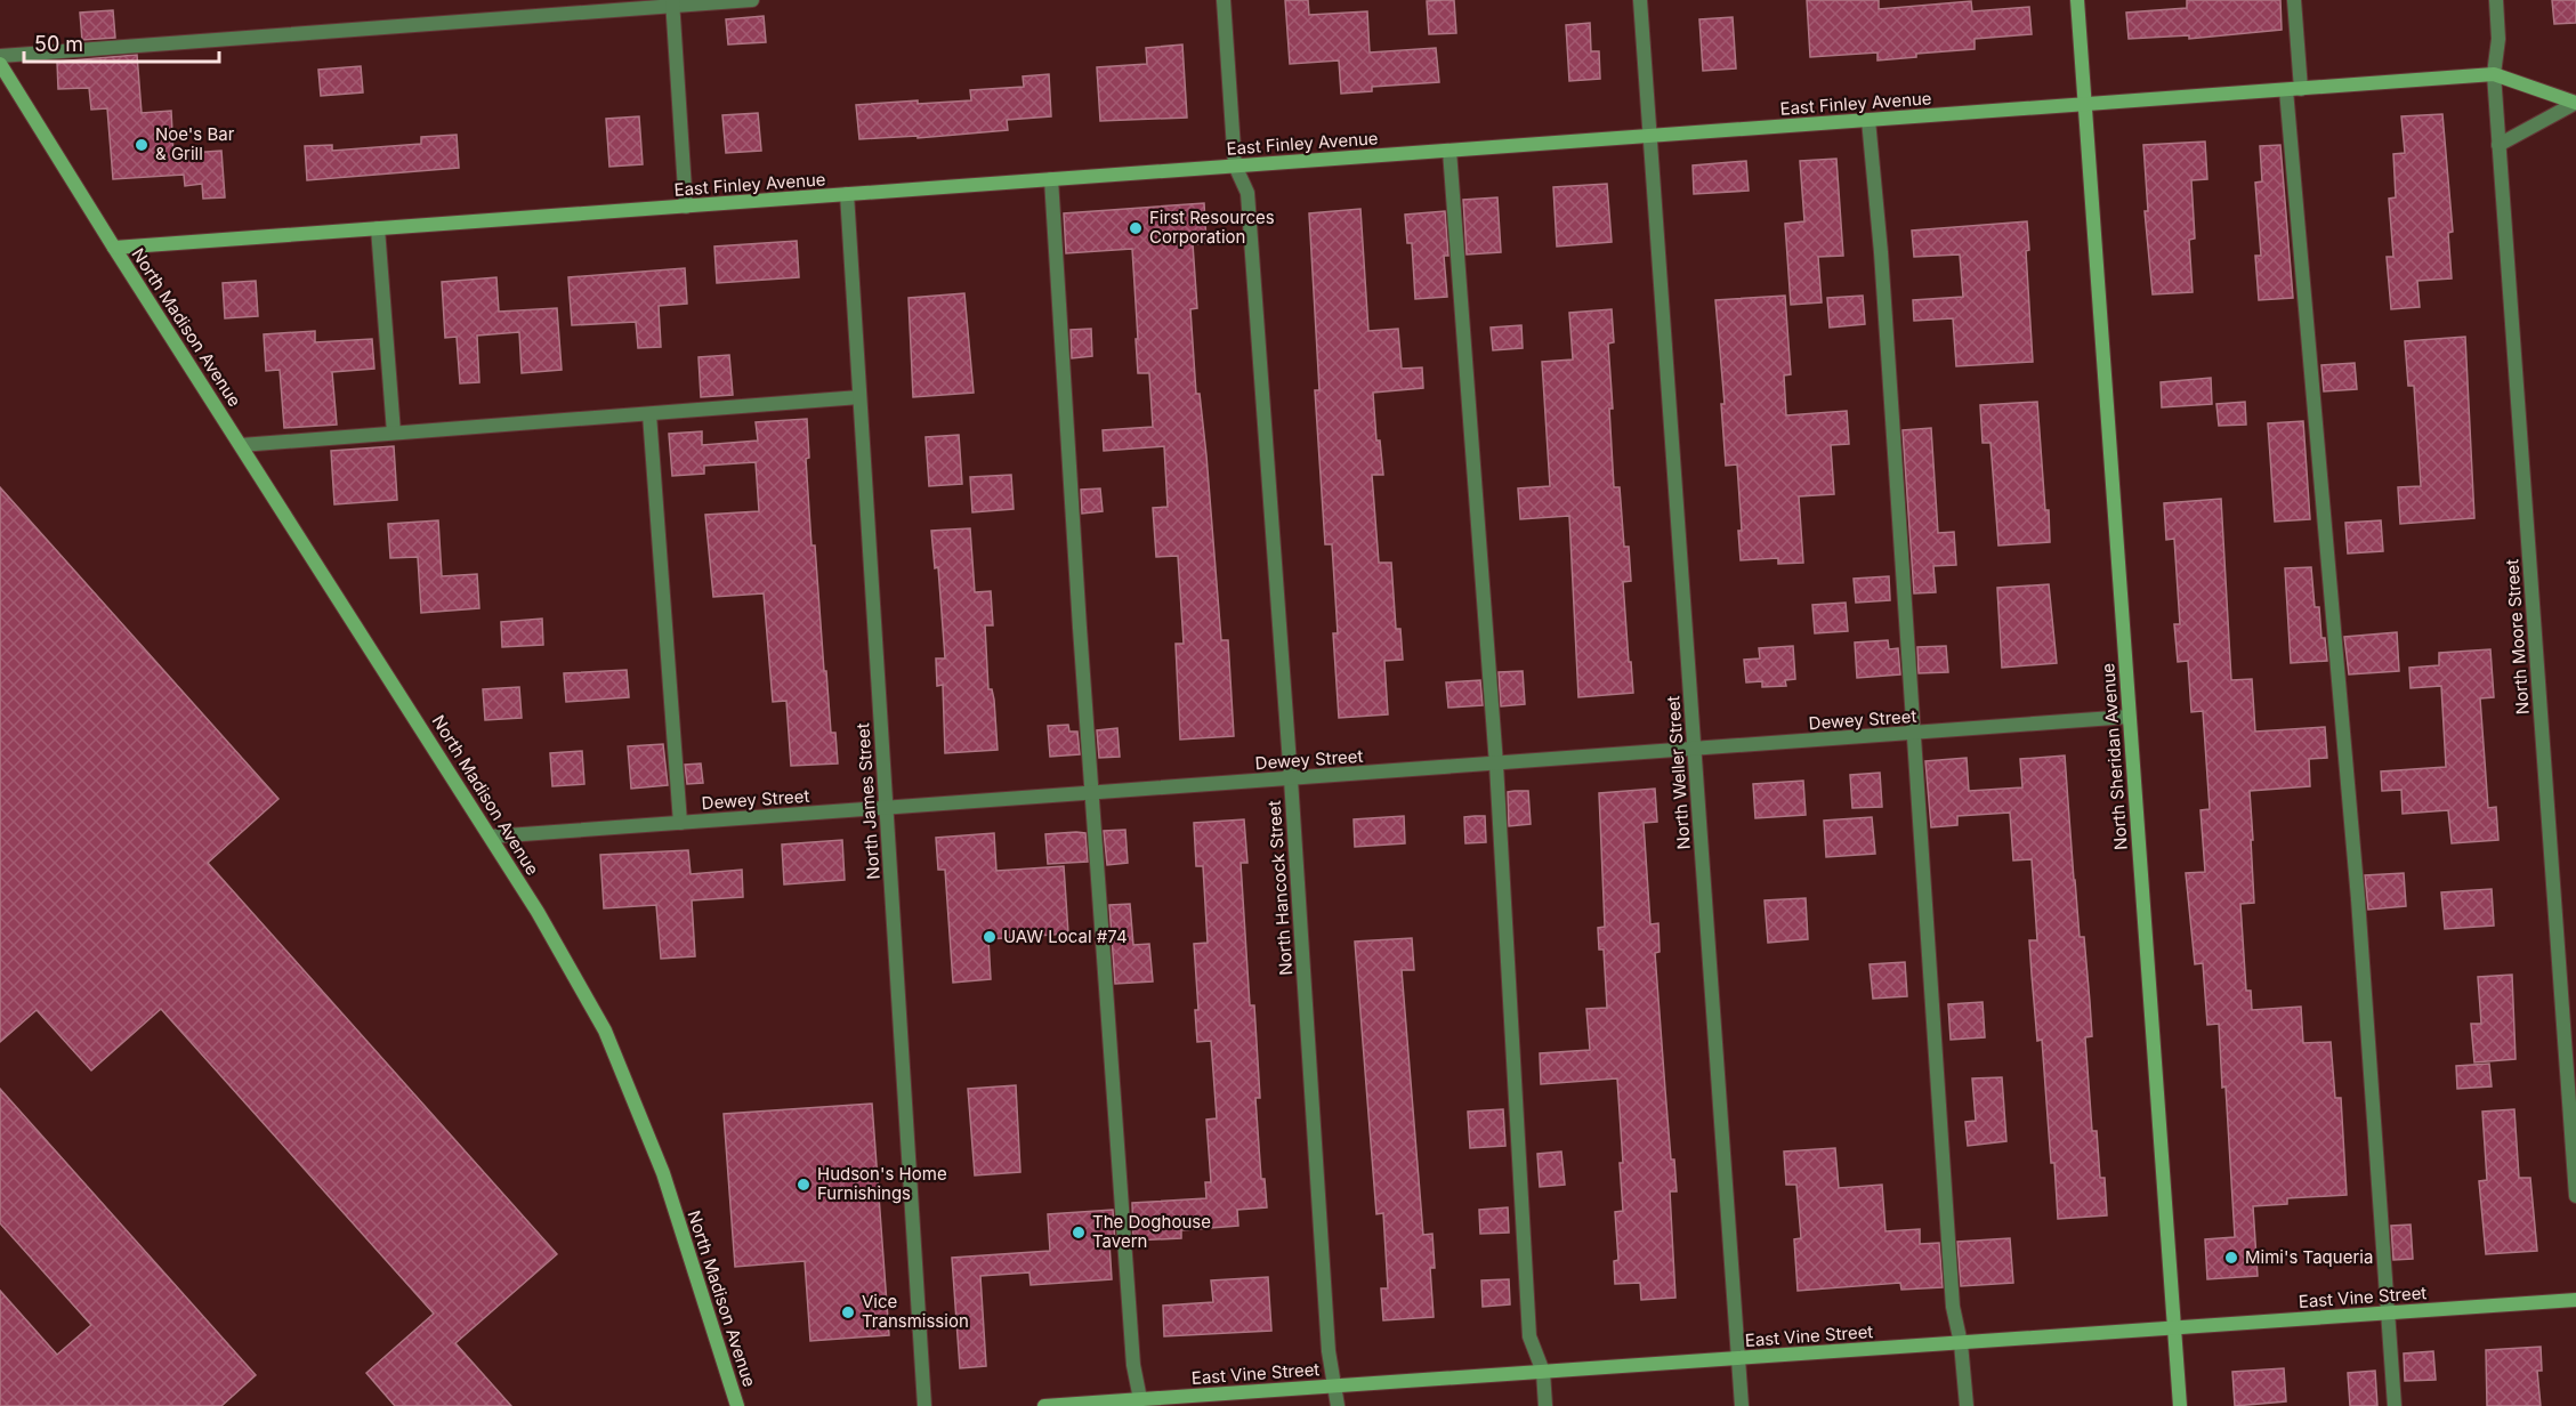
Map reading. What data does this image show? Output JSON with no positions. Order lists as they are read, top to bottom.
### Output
{
  "streets": {
    "main road": [
      "East Finley Avenue",
      "North Madison Avenue",
      "North Sheridan Avenue",
      "East Vine Street"
    ],
    "street": [
      "North Moore Street",
      "Dewey Street",
      "North Weller Street",
      "North James Street",
      "North Hancock Street"
    ]
  },
  "crossings": [
    ["East Finley Avenue", "North Madison Avenue"],
    ["East Finley Avenue", "North Moore Street"],
    ["East Finley Avenue", "North Sheridan Avenue"],
    ["East Finley Avenue", "North Weller Street"],
    ["East Finley Avenue", "North James Street"],
    ["East Finley Avenue", "North Hancock Street"],
    ["North Madison Avenue", "Dewey Street"],
    ["Dewey Street", "North Sheridan Avenue"],
    ["Dewey Street", "North Weller Street"],
    ["Dewey Street", "North James Street"],
    ["Dewey Street", "North Hancock Street"],
    ["North Sheridan Avenue", "East Vine Street"],
    ["North Weller Street", "East Vine Street"],
    ["North Hancock Street", "East Vine Street"]
  ],
  "places": [
    "Noe's Bar & Grill",
    "First Resources Corporation",
    "UAW Local #74",
    "Hudson's Home Furnishings",
    "The Doghouse Tavern",
    "Mimi's Taqueria",
    "Vice Transmission"
  ],
  "scale_bar": "50 m"
}
